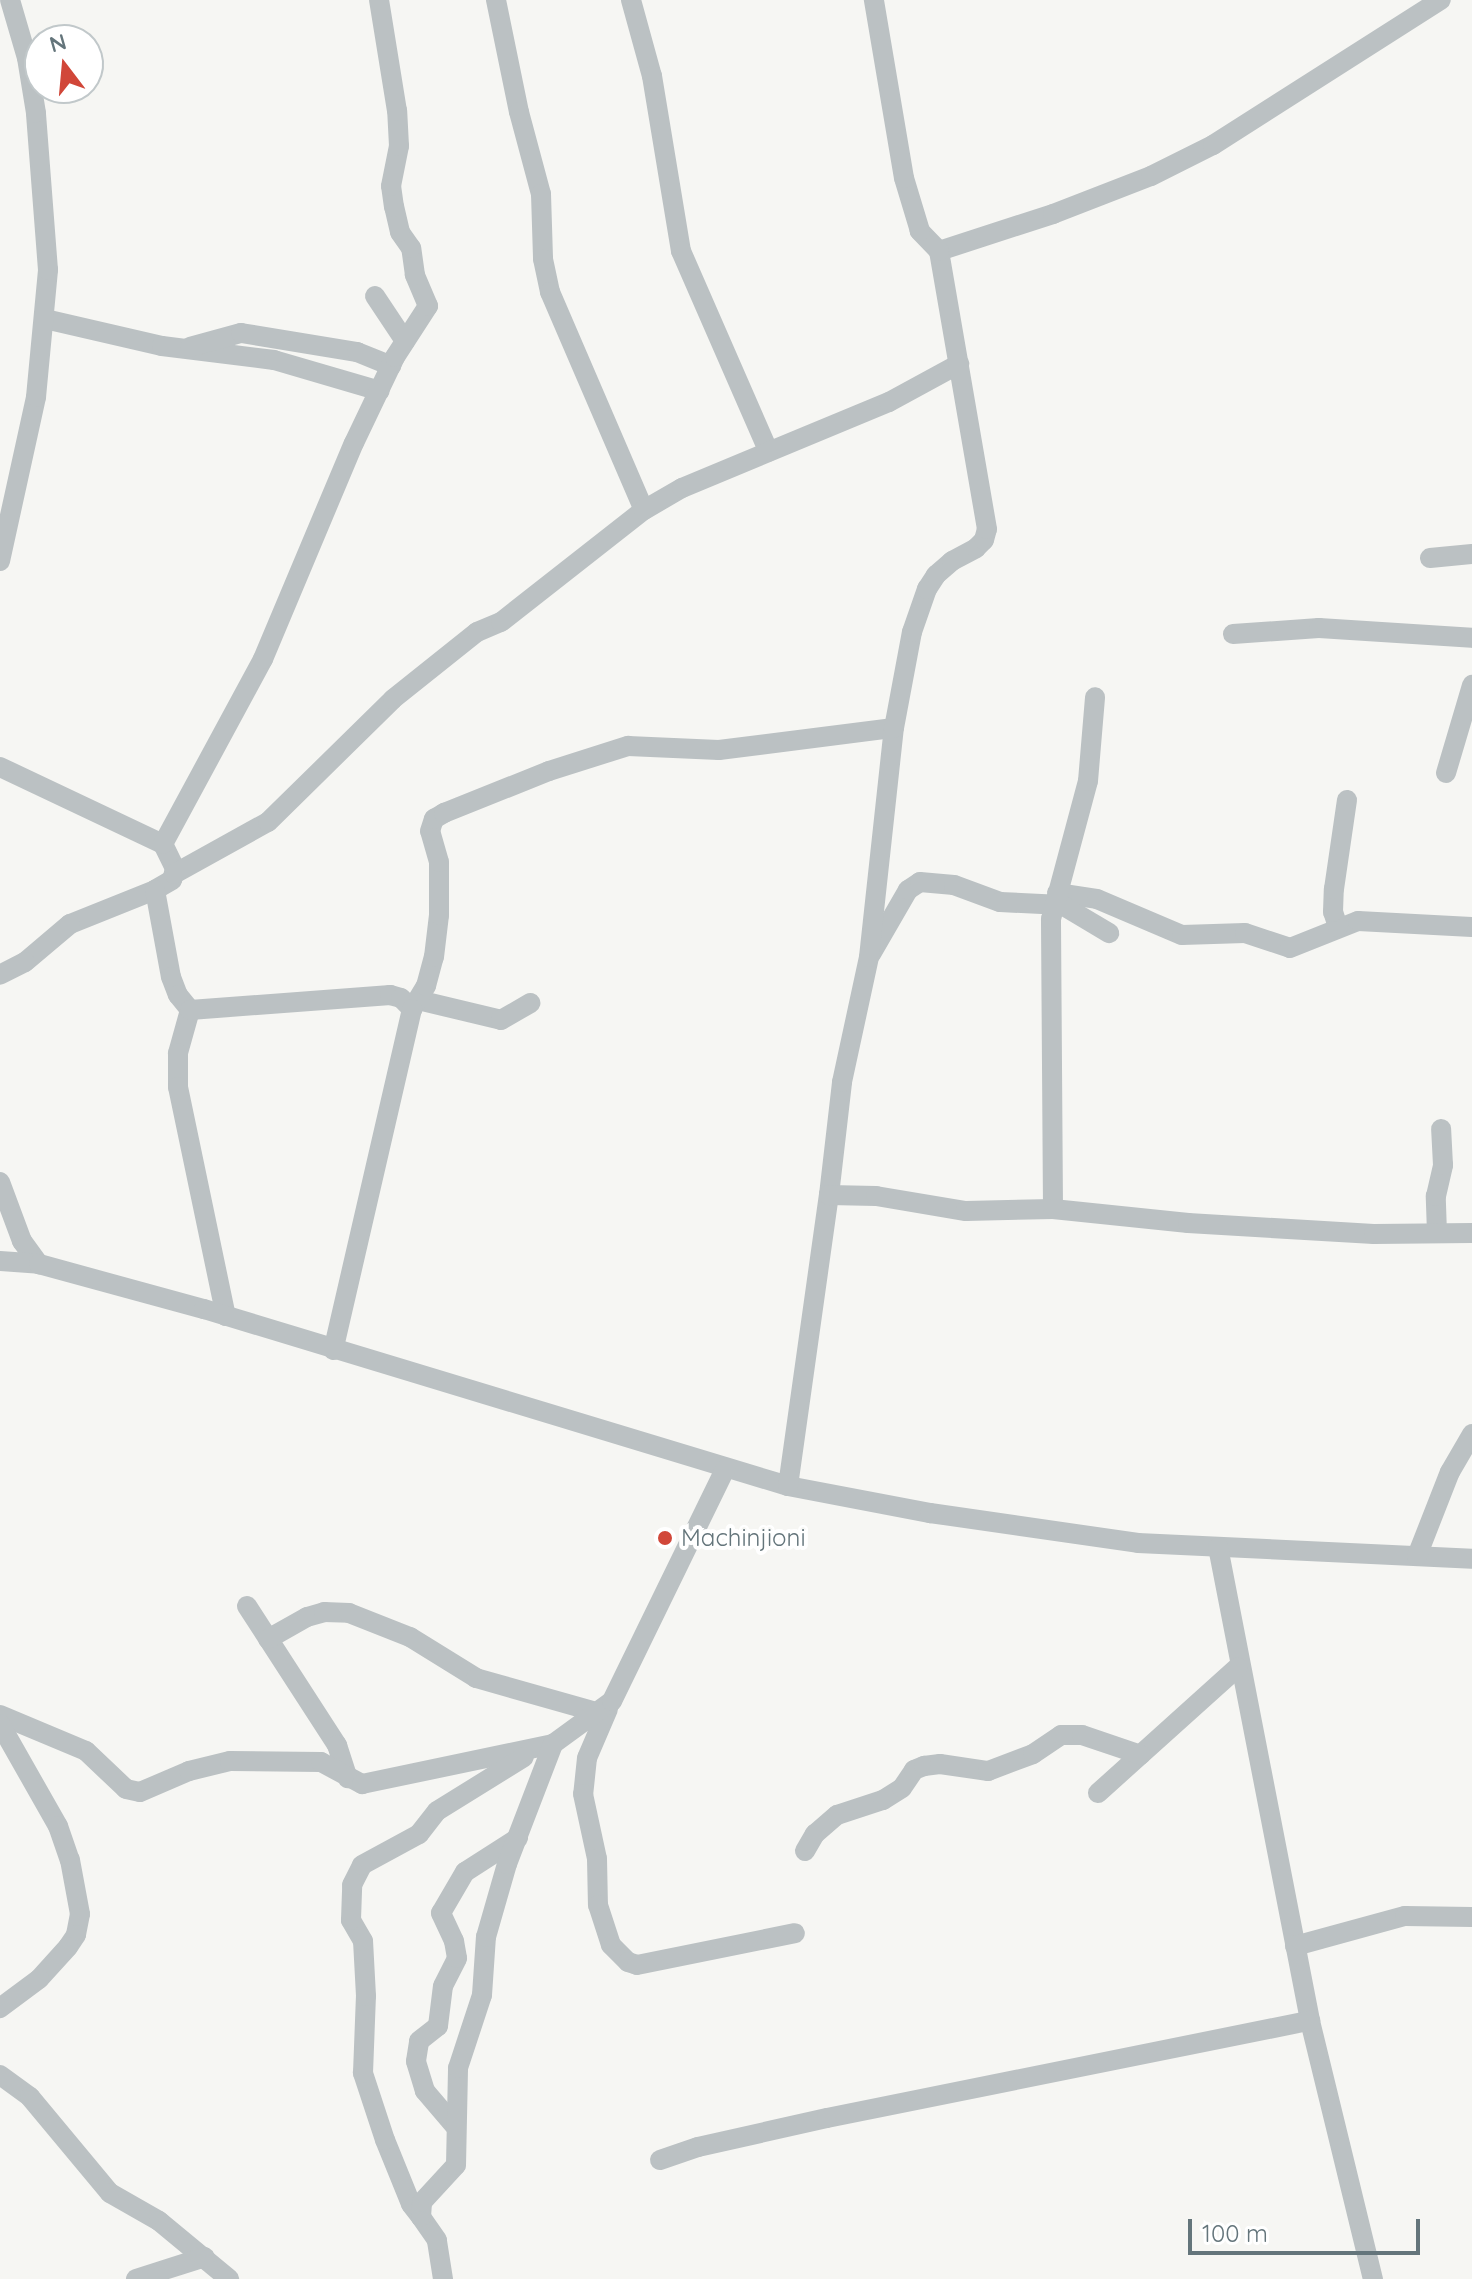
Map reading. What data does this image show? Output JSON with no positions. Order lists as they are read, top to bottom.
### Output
{
  "places": ["Machinjioni"],
  "scale_bar": "100 m",
  "north": "top"
}
